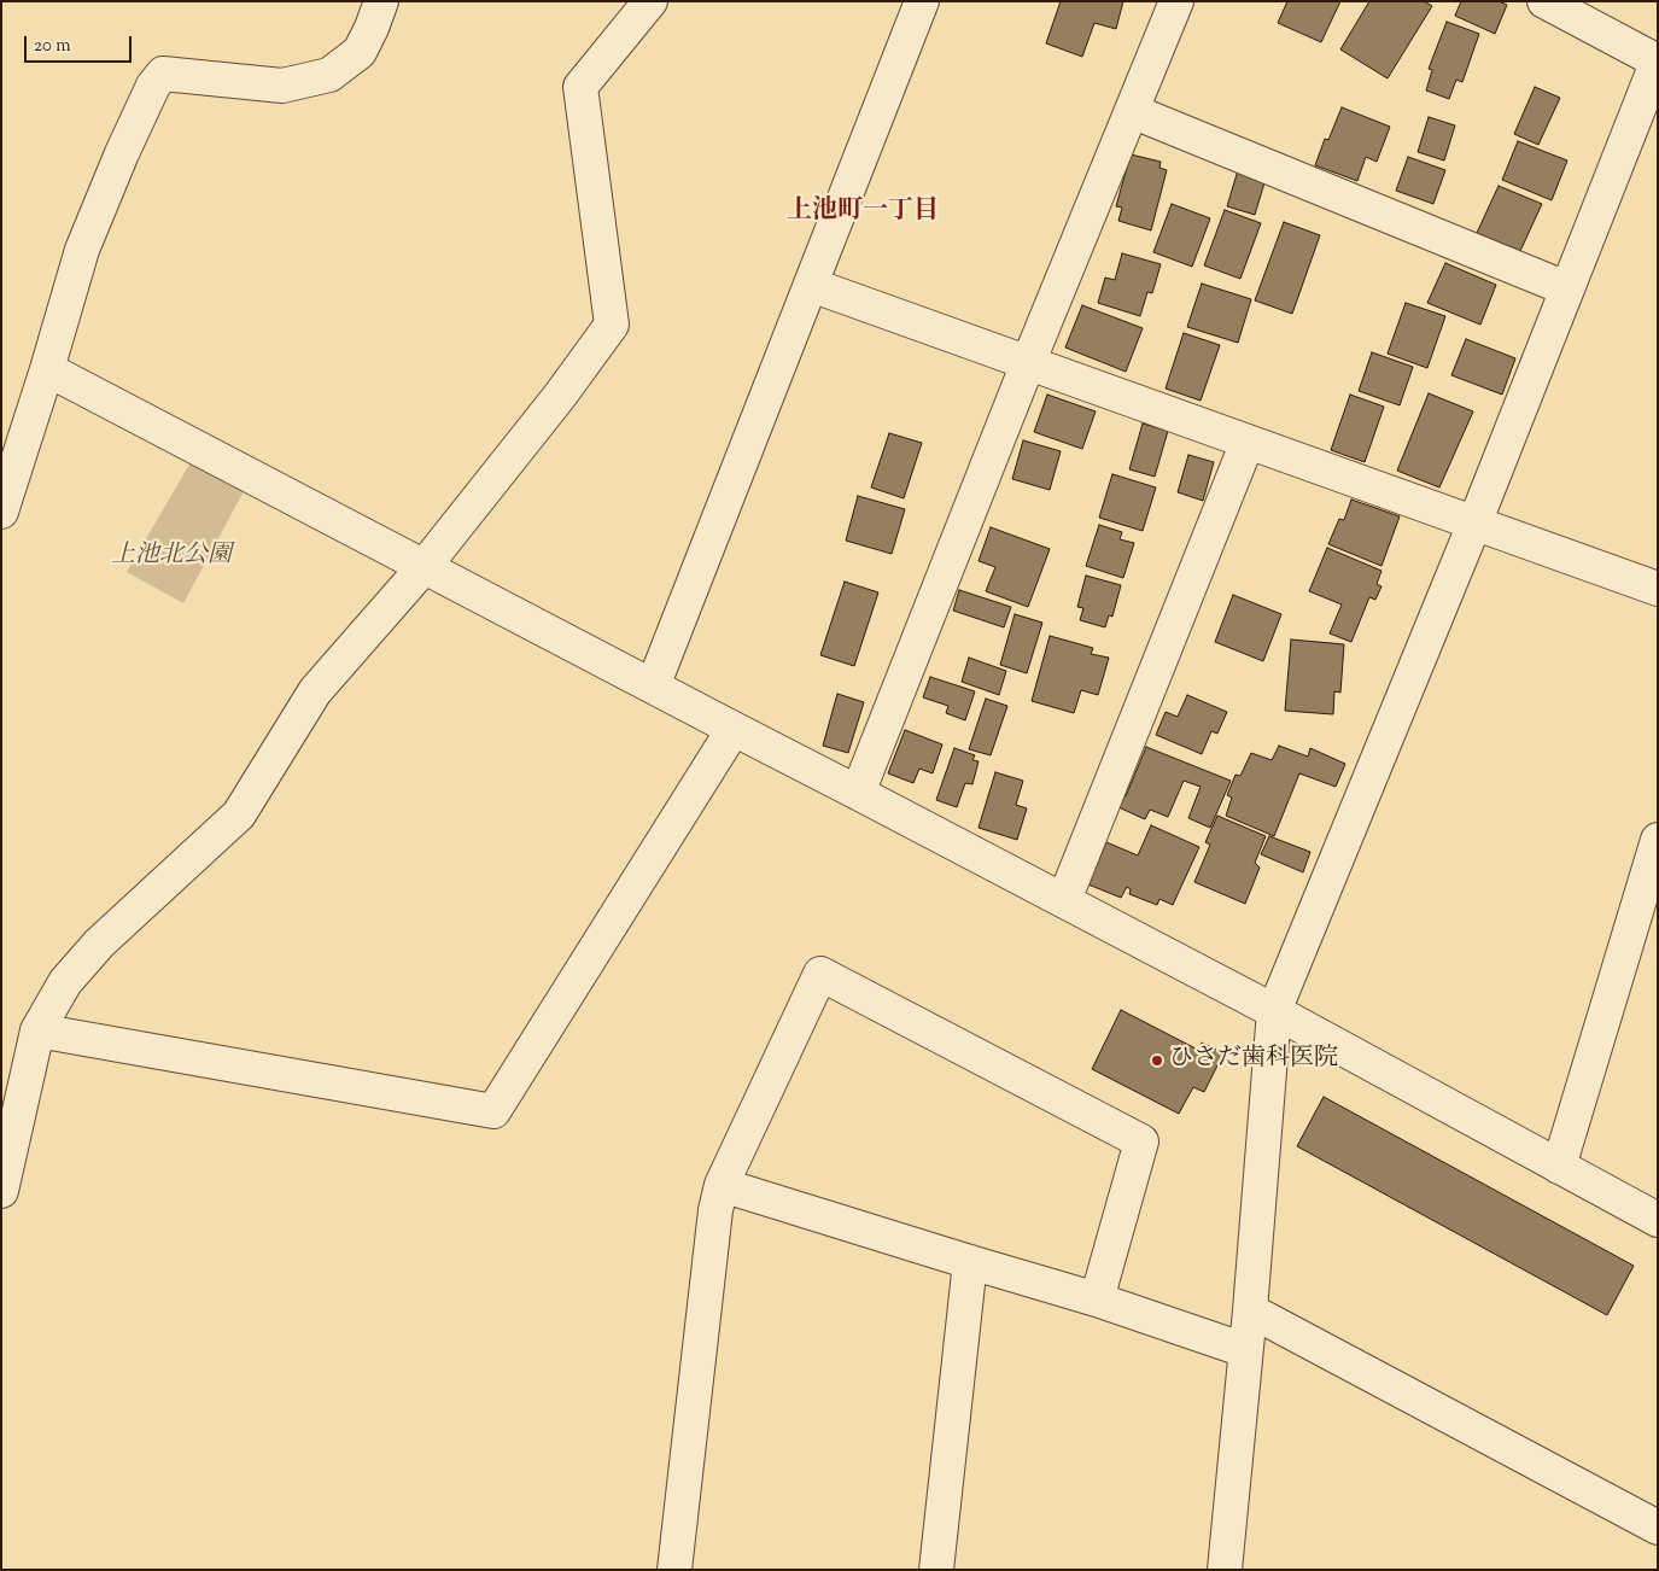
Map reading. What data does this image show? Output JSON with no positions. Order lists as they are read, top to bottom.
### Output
{
  "districts": ["上池町一丁目"],
  "parks": ["上池北公園"],
  "places": ["ひさだ歯科医院"],
  "scale_bar": "20 m"
}
